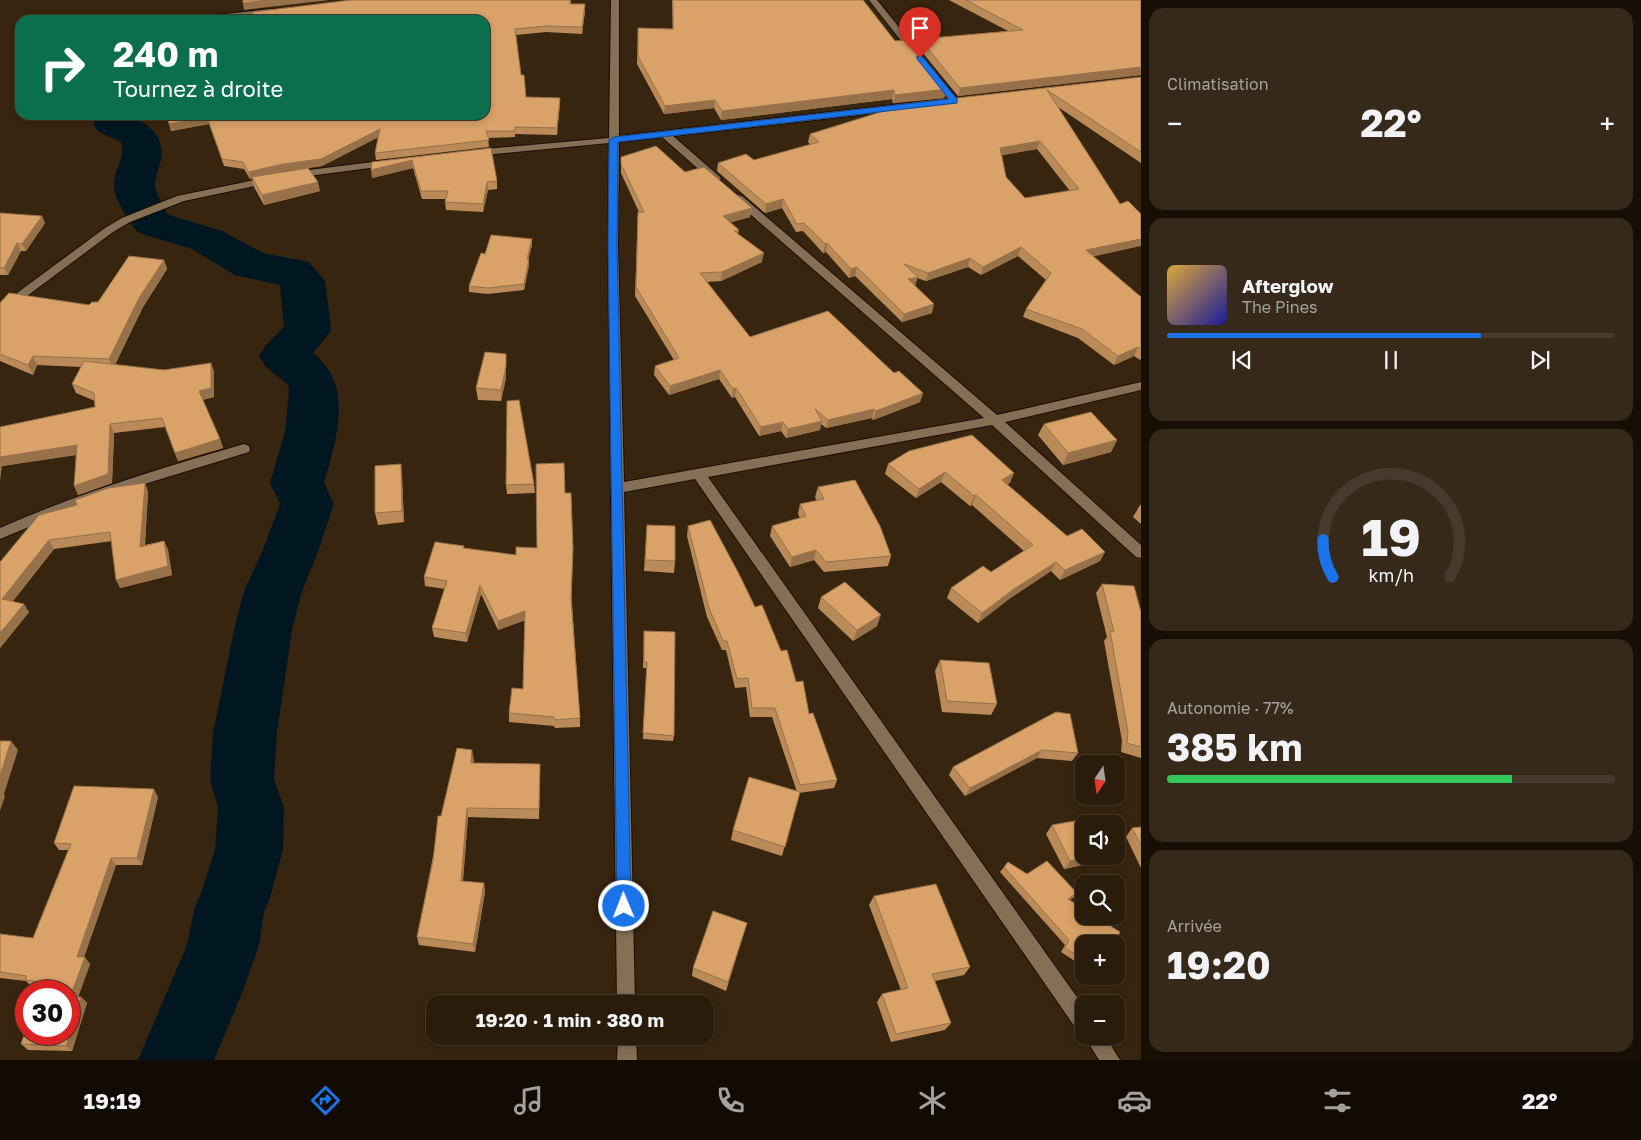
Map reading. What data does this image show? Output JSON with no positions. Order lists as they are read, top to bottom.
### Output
{
  "north": "bottom",
  "page": {
    "tile": [
      "Climatisation",
      ["Autonomie · 77%", "385 km"],
      ["Arrivée", "19:20"]
    ],
    "turn": ["240 m", "Tournez à droite"],
    "heat": ["−", "22°", "+"],
    "song": ["Afterglow", "The Pines"],
    "map_buttons": ["+", "−"],
    "limit": "30",
    "trip": "19:20 · 1 min · 380 m",
    "tabs": ["19:19", "22°"],
    "gauge": ["19", "km/h"]
  }
}
